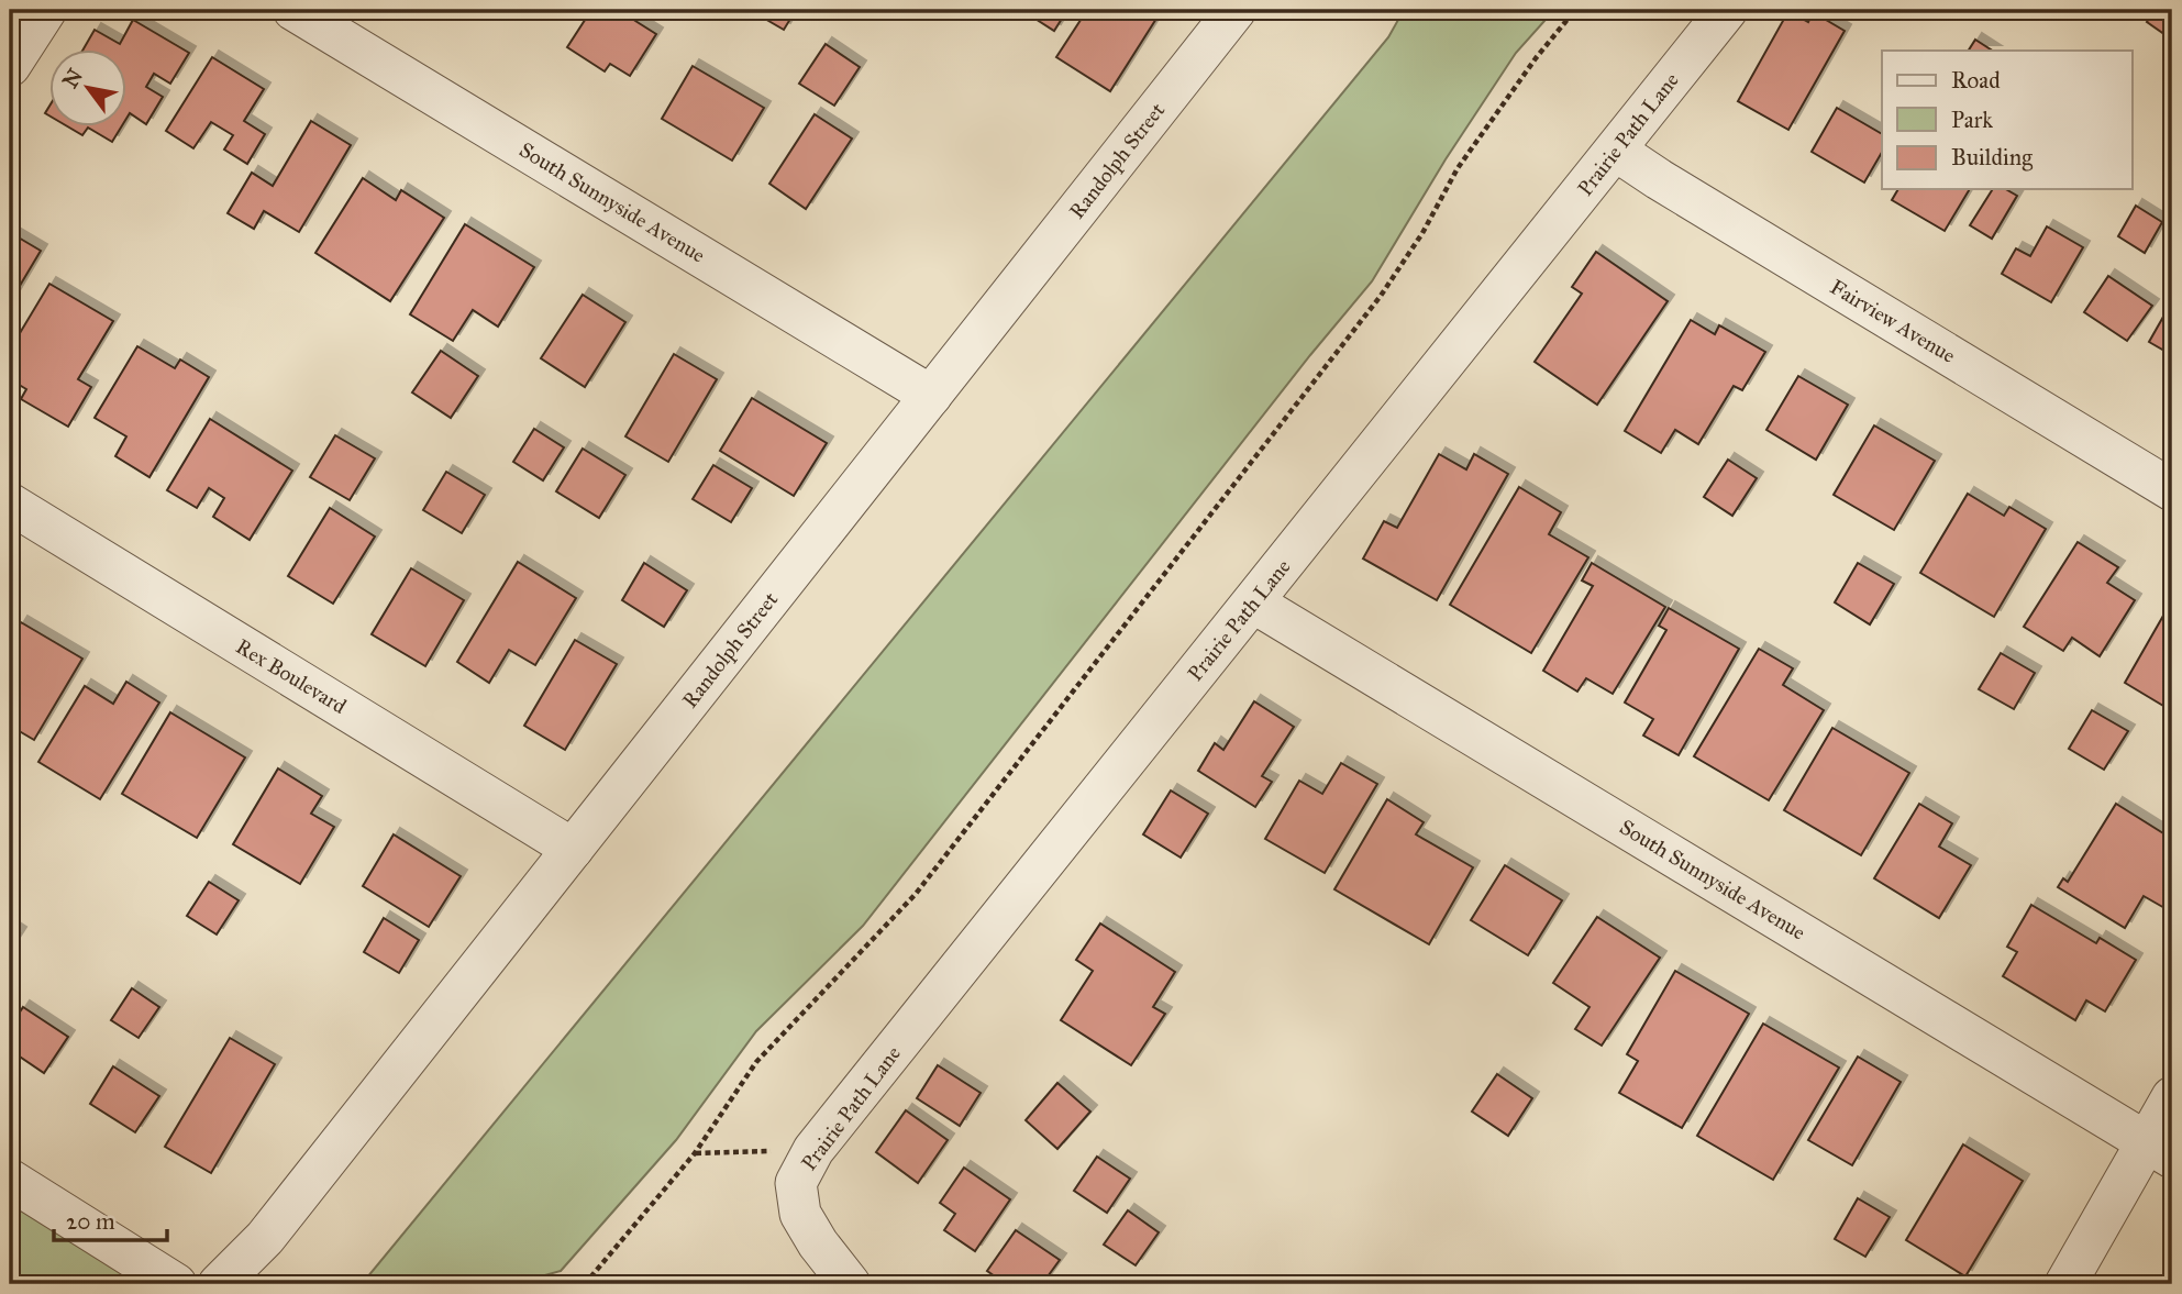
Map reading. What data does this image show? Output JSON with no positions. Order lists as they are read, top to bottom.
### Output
{
  "streets": {
    "street": [
      "Prairie Path Lane",
      "Randolph Street",
      "South Sunnyside Avenue",
      "Fairview Avenue",
      "Rex Boulevard"
    ]
  },
  "crossings": [
    ["Prairie Path Lane", "South Sunnyside Avenue"],
    ["Prairie Path Lane", "Fairview Avenue"],
    ["Randolph Street", "South Sunnyside Avenue"],
    ["Randolph Street", "Rex Boulevard"]
  ],
  "legend": ["Road", "Park", "Building"],
  "scale_bar": "20 m",
  "north": "top left"
}
